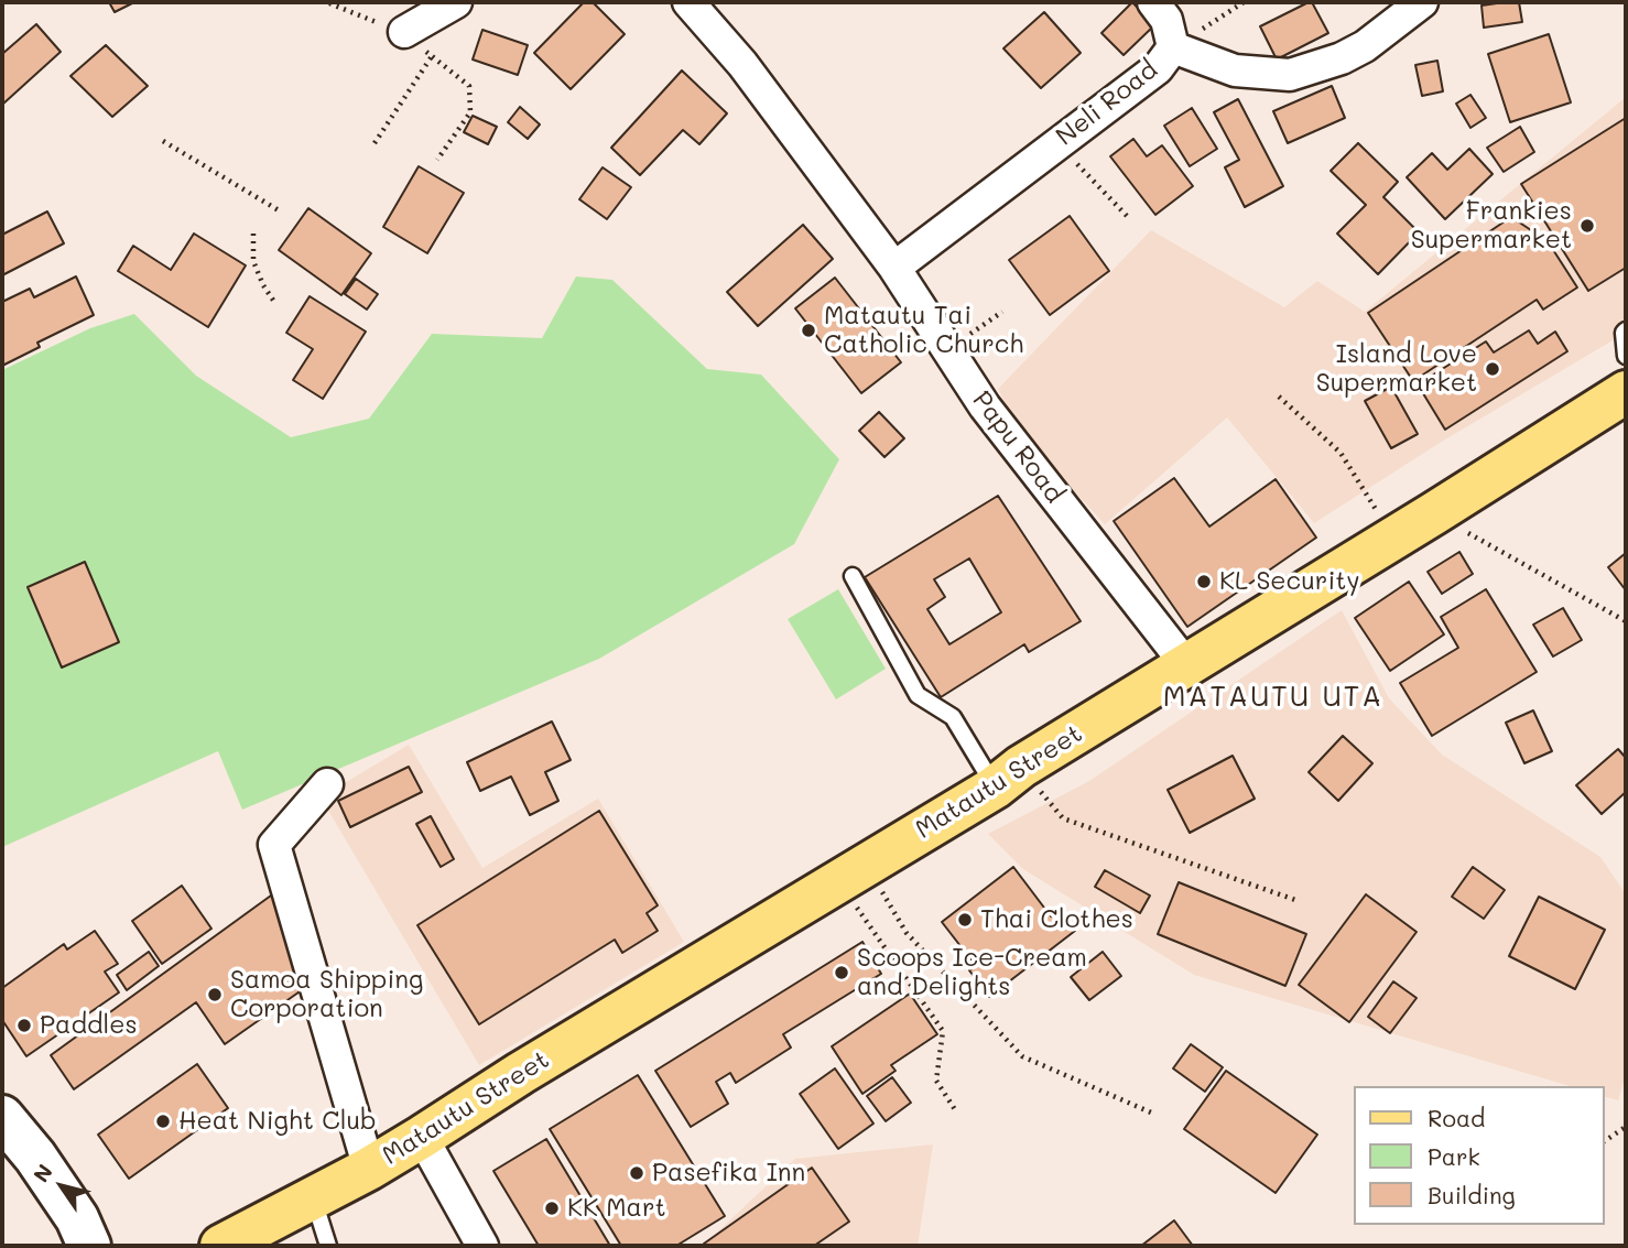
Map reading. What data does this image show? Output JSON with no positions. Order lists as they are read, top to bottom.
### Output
{
  "streets": {
    "main road": ["Matautu Street"],
    "street": ["Neli Road", "Papu Road"]
  },
  "crossings": [
    ["Neli Road", "Papu Road"],
    ["Papu Road", "Matautu Street"]
  ],
  "districts": ["MATAUTU UTA"],
  "places": [
    "Frankies Supermarket",
    "Matautu Tai Catholic Church",
    "Island Love Supermarket",
    "KL Security",
    "Thai Clothes",
    "Scoops Ice-Cream and Delights",
    "Samoa Shipping Corporation",
    "Paddles",
    "Heat Night Club",
    "Pasefika Inn",
    "KK Mart"
  ],
  "legend": ["Road", "Park", "Building"],
  "north": "top left"
}
